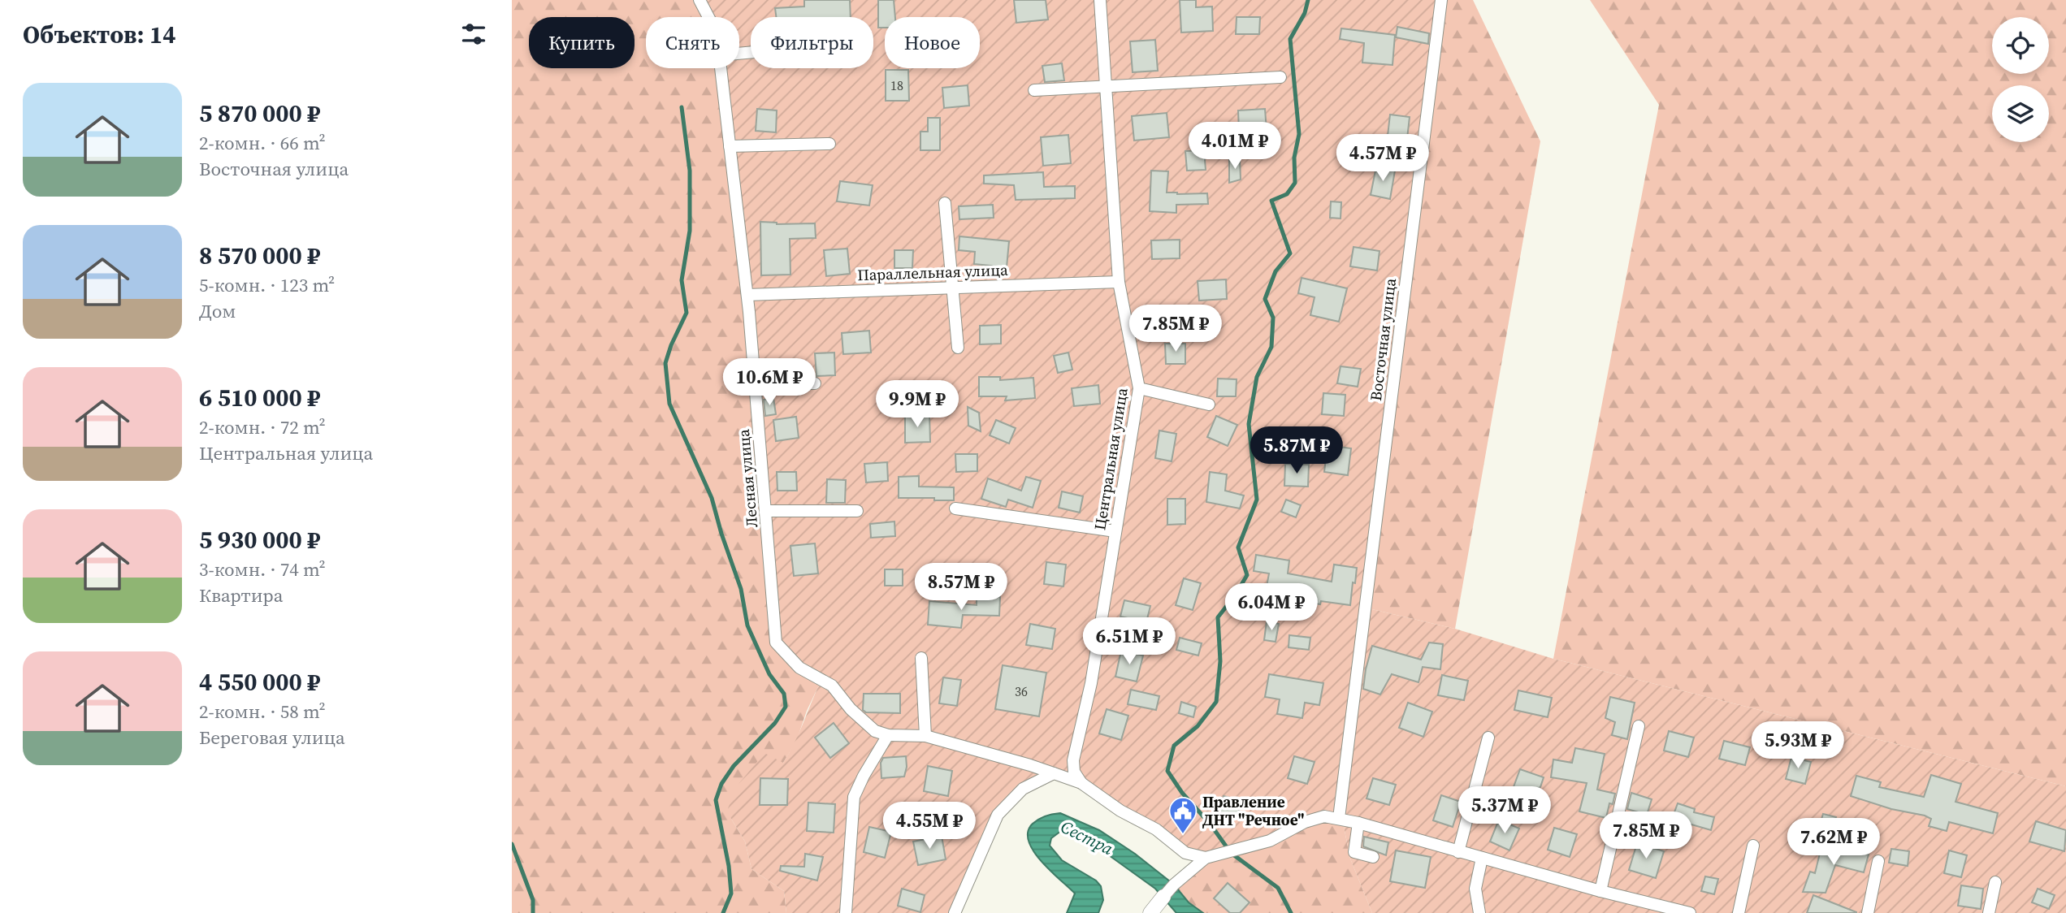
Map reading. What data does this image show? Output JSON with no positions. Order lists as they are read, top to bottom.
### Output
{
  "streets": {
    "street": [
      "Параллельная улица",
      "Восточная улица",
      "Центральная улица",
      "Лесная улица"
    ]
  },
  "crossings": [
    ["Параллельная улица", "Центральная улица"],
    ["Параллельная улица", "Лесная улица"],
    ["Центральная улица", "Лесная улица"]
  ],
  "water": ["Сестра"],
  "places": {
    "public building": ["Правление ДНТ \"Речное\""]
  },
  "house_numbers": ["18", "36"],
  "page": {
    "heading": "Объектов: 14",
    "chip": [
      "Купить",
      "Снять",
      "Фильтры",
      "Новое"
    ],
    "list": [
      {
        "name": "5 870 000 ₽",
        "note": "2-комн. · 66 m² · Восточная улица"
      },
      {
        "name": "8 570 000 ₽",
        "note": "5-комн. · 123 m² · Дом"
      },
      {
        "name": "6 510 000 ₽",
        "note": "2-комн. · 72 m² · Центральная улица"
      },
      {
        "name": "5 930 000 ₽",
        "note": "3-комн. · 74 m² · Квартира"
      },
      {
        "name": "4 550 000 ₽",
        "note": "2-комн. · 58 m² · Береговая улица"
      }
    ],
    "price": [
      "4.01M ₽",
      "4.57M ₽",
      "7.85M ₽",
      "10.6M ₽",
      "9.9M ₽",
      "5.87M ₽",
      "8.57M ₽",
      "6.04M ₽",
      "6.51M ₽",
      "5.93M ₽",
      "5.37M ₽",
      "4.55M ₽",
      "7.85M ₽",
      "7.62M ₽"
    ]
  }
}
